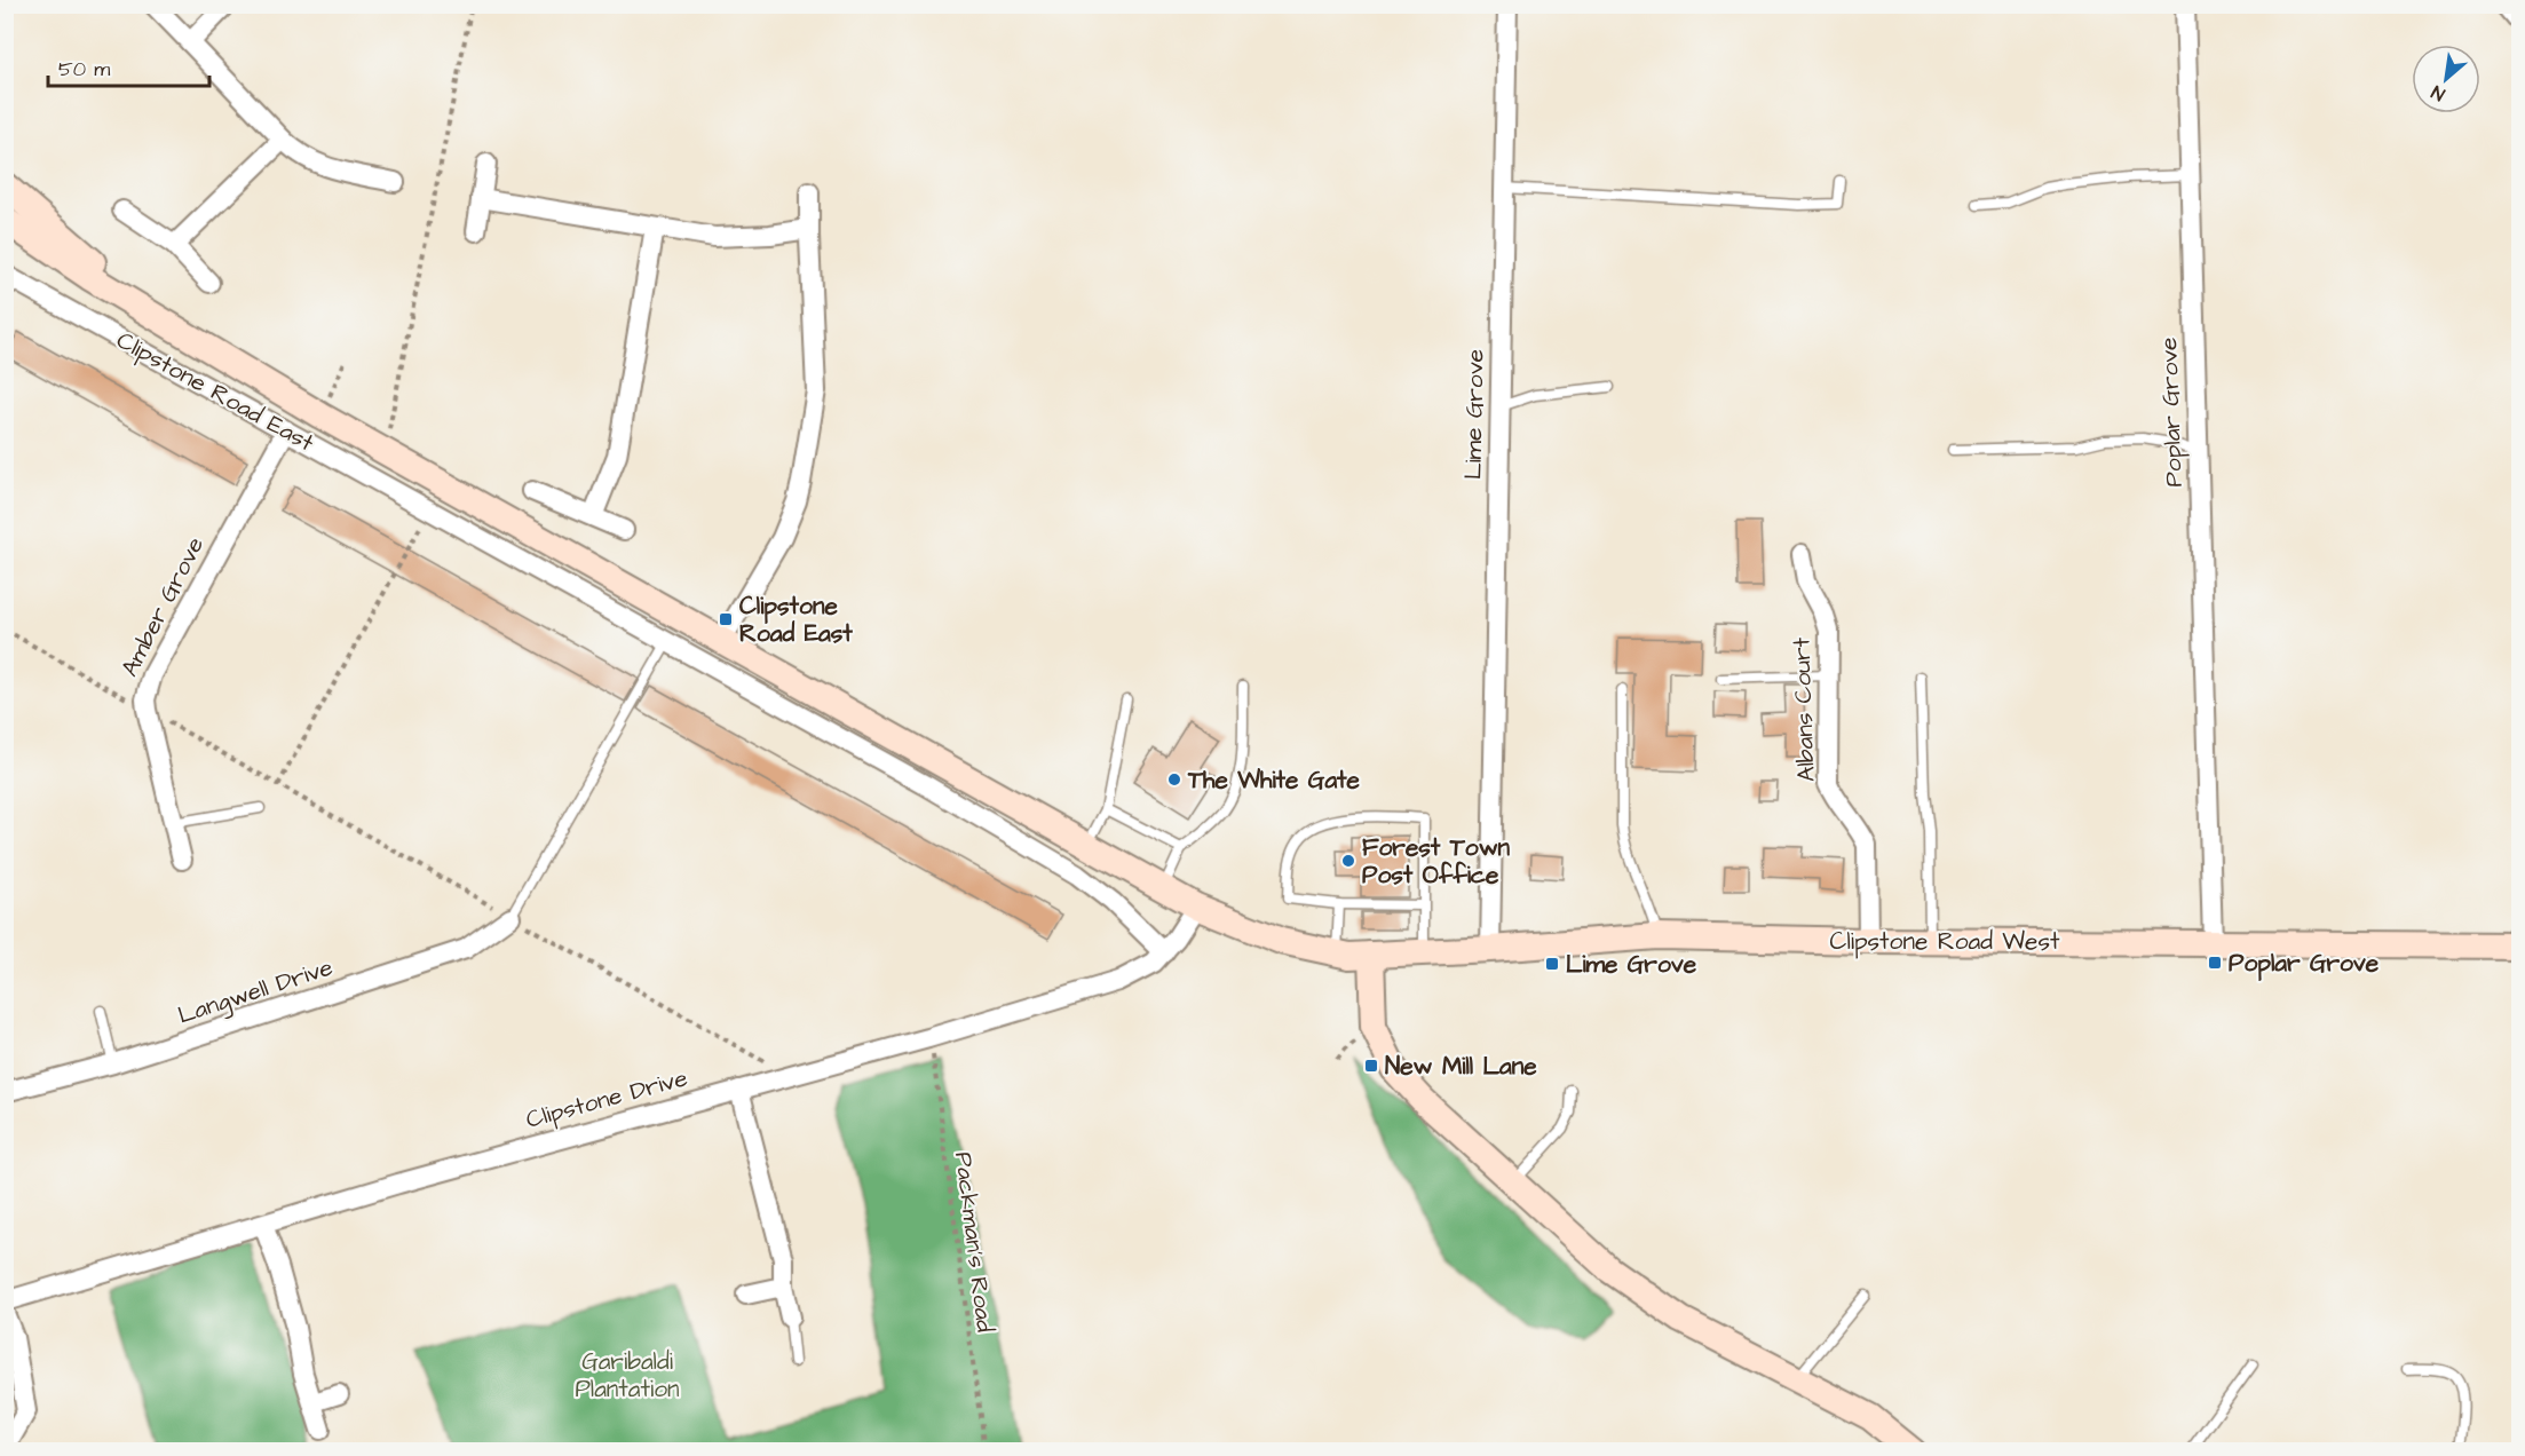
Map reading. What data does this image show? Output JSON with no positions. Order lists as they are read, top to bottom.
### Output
{
  "streets": {
    "main road": ["Clipstone Road East", "Clipstone Road West"],
    "street": [
      "Poplar Grove",
      "Lime Grove",
      "Amber Grove",
      "Albans Court",
      "Langwell Drive",
      "Clipstone Drive"
    ],
    "path": ["Packman's Road"]
  },
  "crossings": [
    ["Clipstone Road East", "Amber Grove"],
    ["Clipstone Road East", "Clipstone Road West"],
    ["Clipstone Road East", "Clipstone Drive"],
    ["Poplar Grove", "Clipstone Road West"],
    ["Lime Grove", "Clipstone Road West"],
    ["Albans Court", "Clipstone Road West"],
    ["Clipstone Drive", "Packman's Road"]
  ],
  "parks": ["Garibaldi Plantation"],
  "places": {
    "transit": [
      "Clipstone Road East",
      "Poplar Grove",
      "Lime Grove",
      "New Mill Lane"
    ],
    "other": ["The White Gate", "Forest Town Post Office"]
  },
  "scale_bar": "50 m",
  "north": "bottom left"
}
